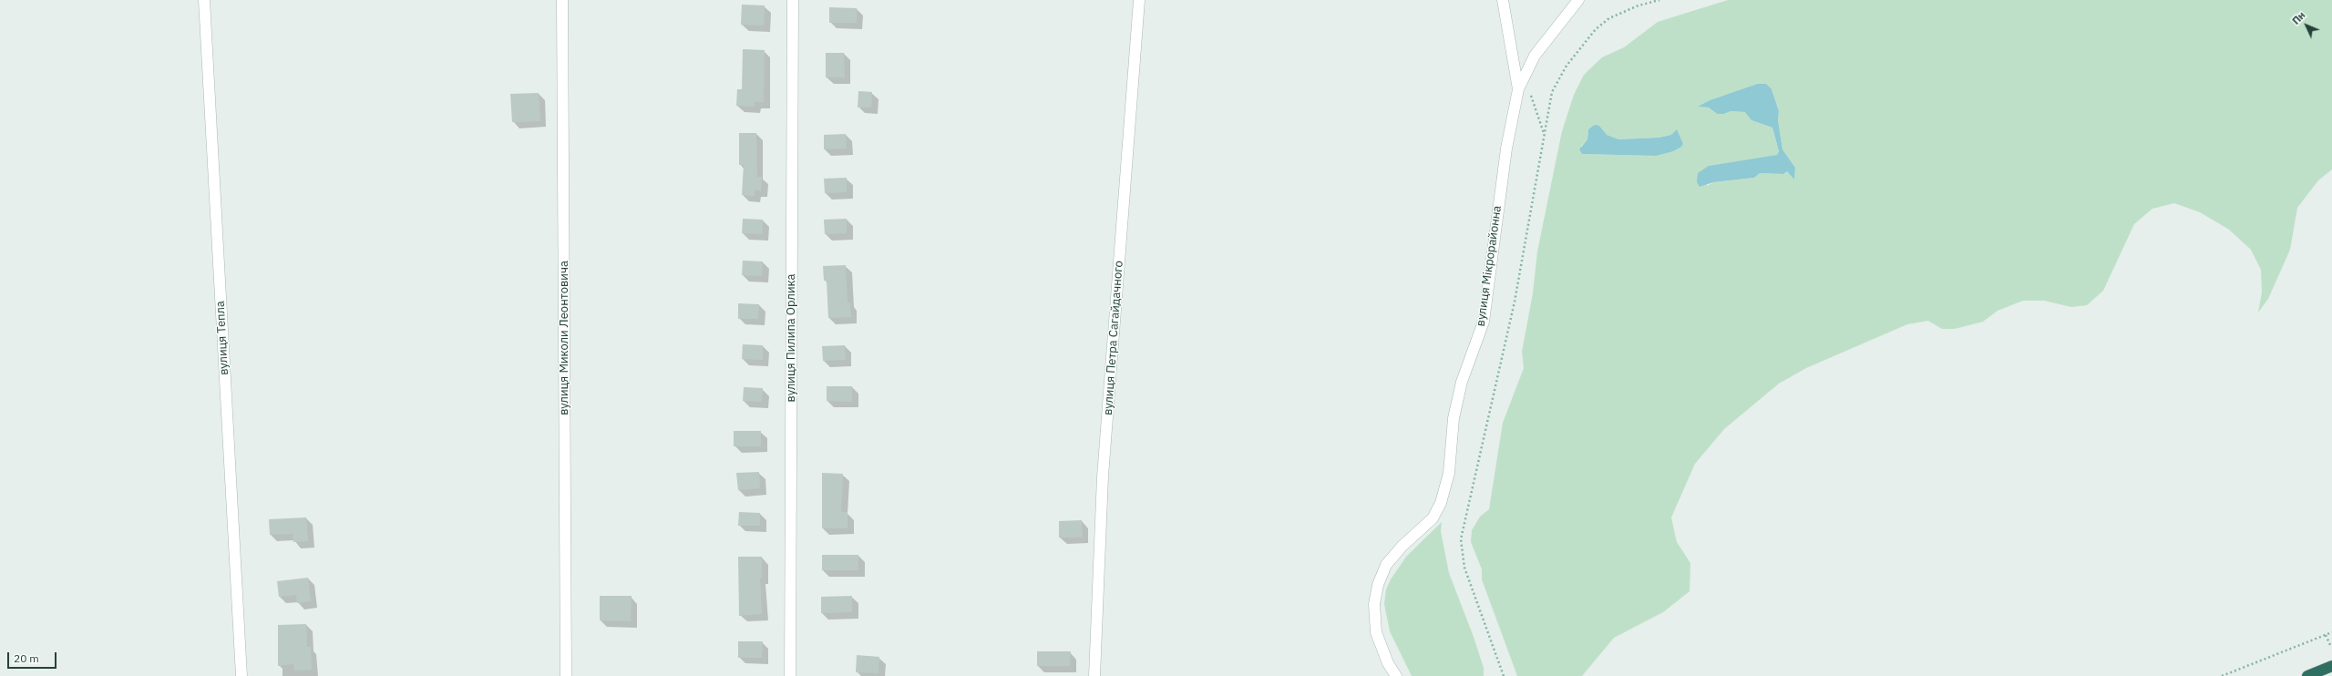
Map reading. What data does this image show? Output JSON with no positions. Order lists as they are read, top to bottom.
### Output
{
  "streets": {
    "street": [
      "вулиця Мікрорайонна",
      "вулиця Тепла",
      "вулиця Миколи Леонтовича",
      "вулиця Пилипа Орлика",
      "вулиця Петра Сагайдачного"
    ]
  },
  "scale_bar": "20 m",
  "north": "top left"
}
